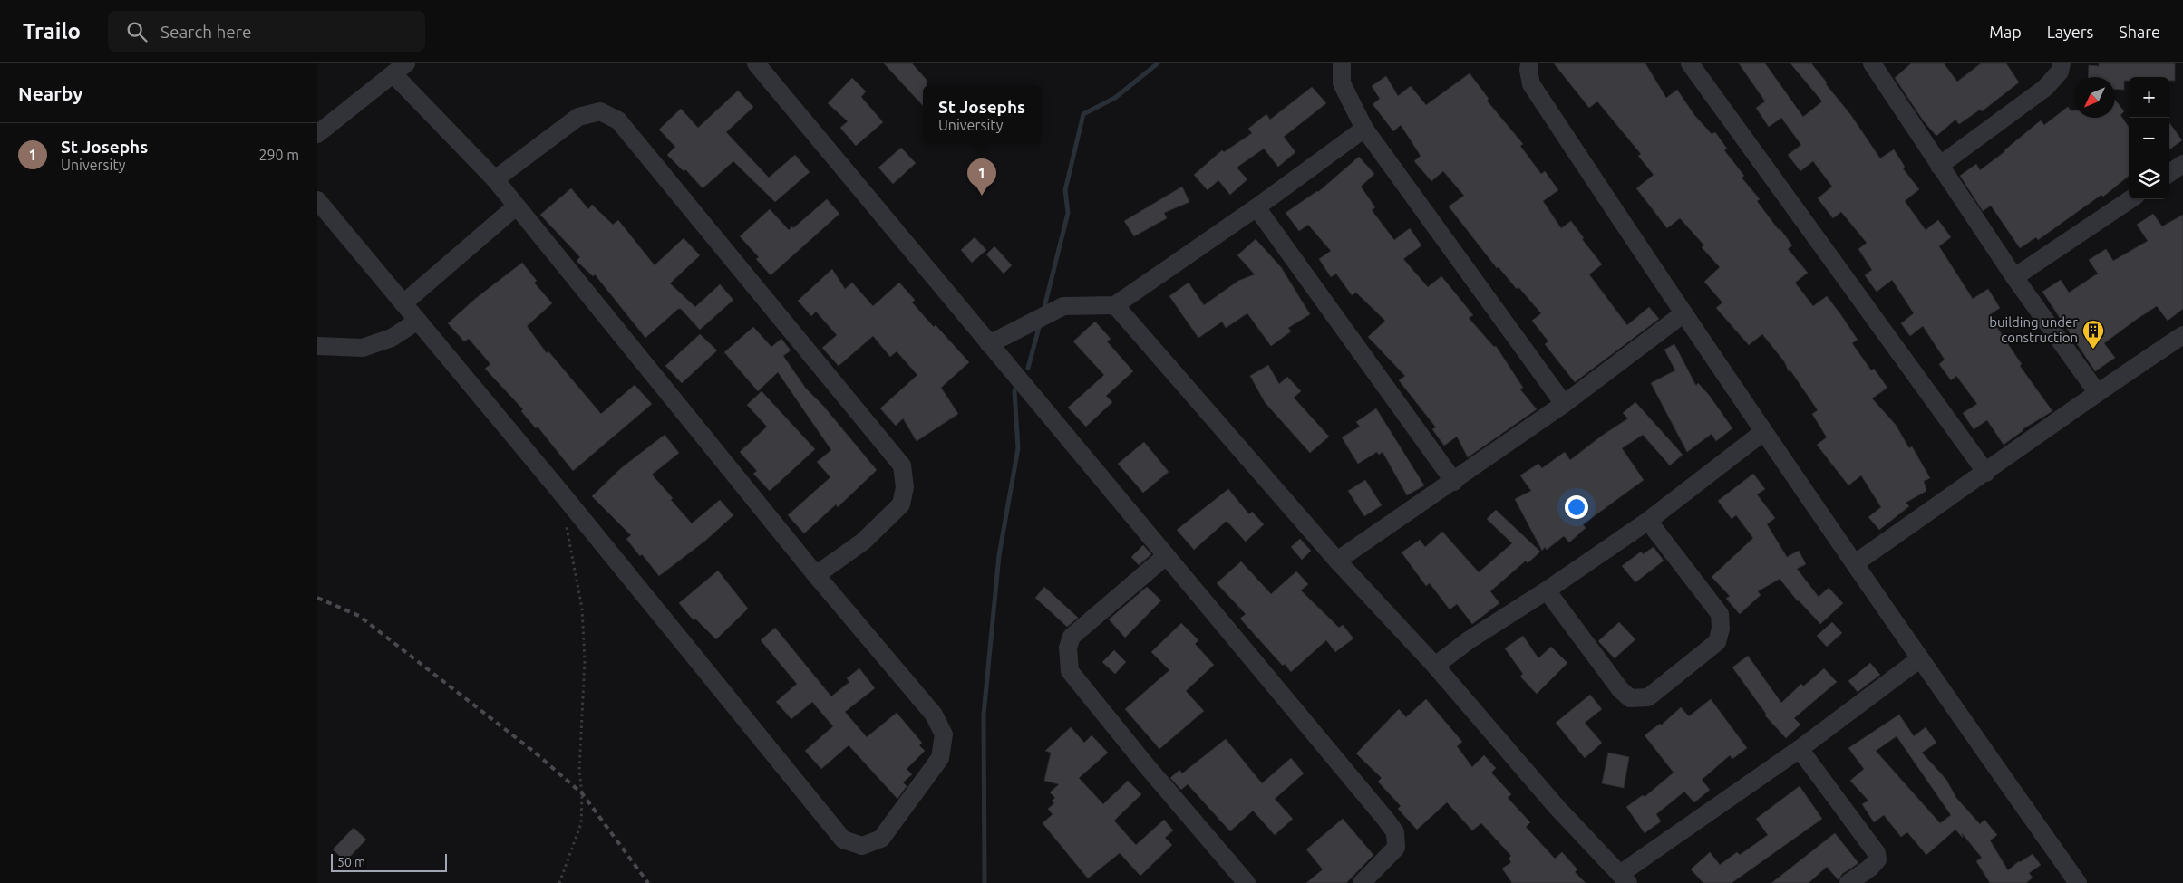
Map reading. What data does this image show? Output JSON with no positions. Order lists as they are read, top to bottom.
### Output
{
  "places": {
    "building": ["building under construction"]
  },
  "scale_bar": "50 m",
  "north": "bottom left",
  "page": {
    "header": "Trailo",
    "search": "Search here",
    "nav": ["Map", "Layers", "Share"],
    "heading": "Nearby",
    "map_buttons": ["+", "−"],
    "popup": ["St Josephs", "University"],
    "list": [
      {
        "mark": "1",
        "name": "St Josephs",
        "note": "University",
        "value": "290 m"
      }
    ],
    "pins": "1",
    "scale": "50 m"
  }
}
